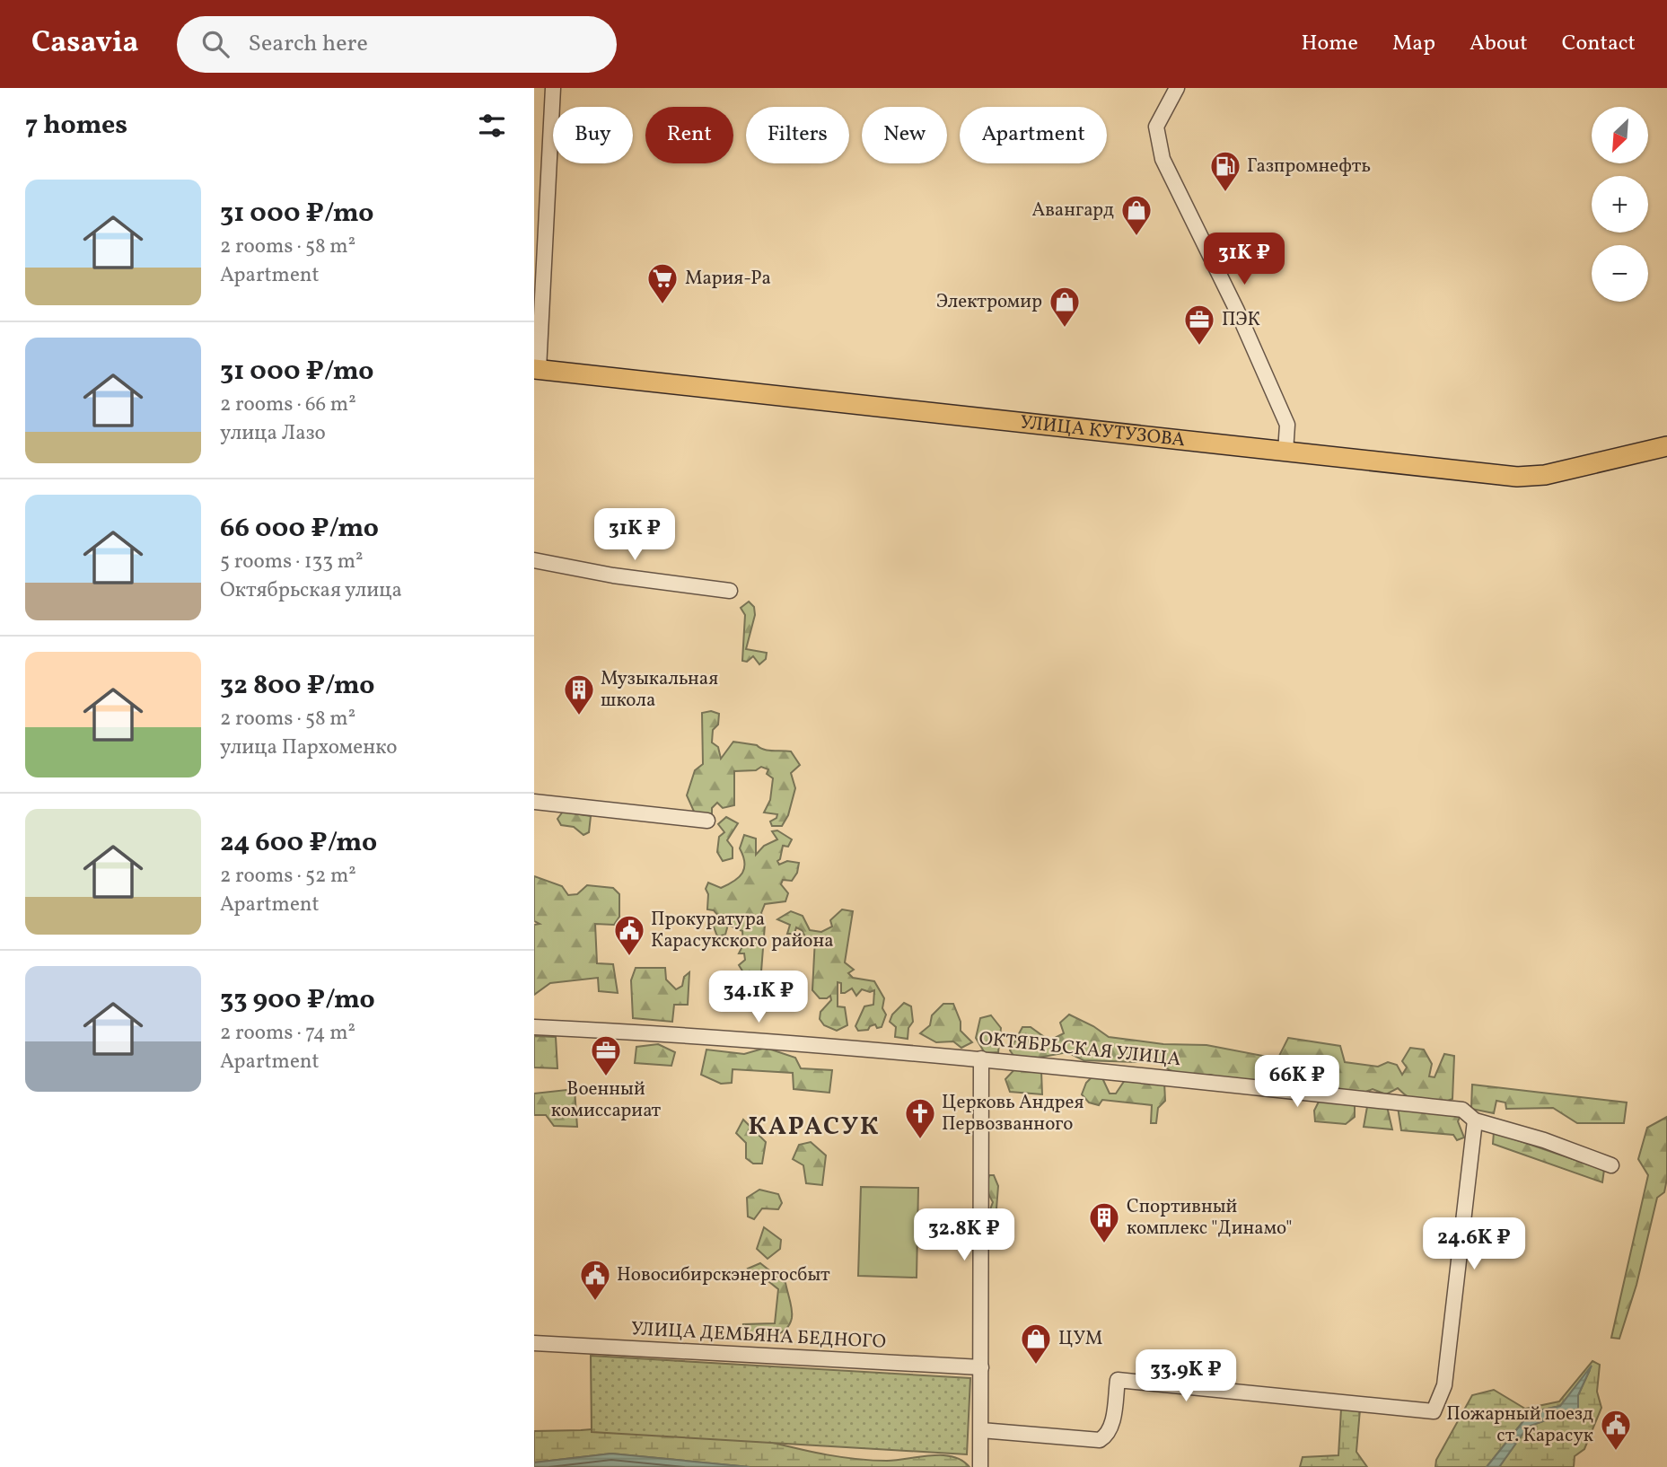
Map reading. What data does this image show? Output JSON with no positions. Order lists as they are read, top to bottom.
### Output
{
  "streets": {
    "main road": ["УЛИЦА КУТУЗОВА"],
    "street": ["ОКТЯБРЬСКАЯ УЛИЦА", "УЛИЦА ДЕМЬЯНА БЕДНОГО"]
  },
  "districts": ["КАРАСУК"],
  "places": {
    "fuel station": ["Газпромнефть"],
    "shop": ["Авангард", "Электромир", "ЦУМ"],
    "supermarket": ["Мария-Ра"],
    "office": ["ПЭК", "Военный комиссариат"],
    "building": ["Музыкальная школа", "Спортивный комплекс \"Динамо\""],
    "public building": ["Прокуратура Карасукского района", "Новосибирскэнергосбыт", "Пожарный поезд ст. Карасук"],
    "church": ["Церковь Андрея Первозванного"]
  },
  "north": "bottom left",
  "page": {
    "header": "Casavia",
    "search": "Search here",
    "nav": [
      "Home",
      "Map",
      "About",
      "Contact"
    ],
    "heading": "7 homes",
    "map_buttons": ["+", "−"],
    "chip": [
      "Buy",
      "Rent",
      "Filters",
      "New",
      "Apartment"
    ],
    "list": [
      {
        "name": "31 000 ₽/mo",
        "note": "2 rooms · 58 m² · Apartment"
      },
      {
        "name": "31 000 ₽/mo",
        "note": "2 rooms · 66 m² · улица Лазо"
      },
      {
        "name": "66 000 ₽/mo",
        "note": "5 rooms · 133 m² · Октябрьская улица"
      },
      {
        "name": "32 800 ₽/mo",
        "note": "2 rooms · 58 m² · улица Пархоменко"
      },
      {
        "name": "24 600 ₽/mo",
        "note": "2 rooms · 52 m² · Apartment"
      },
      {
        "name": "33 900 ₽/mo",
        "note": "2 rooms · 74 m² · Apartment"
      }
    ],
    "price": [
      "31K ₽",
      "31K ₽",
      "34.1K ₽",
      "66K ₽",
      "32.8K ₽",
      "24.6K ₽",
      "33.9K ₽"
    ]
  }
}
